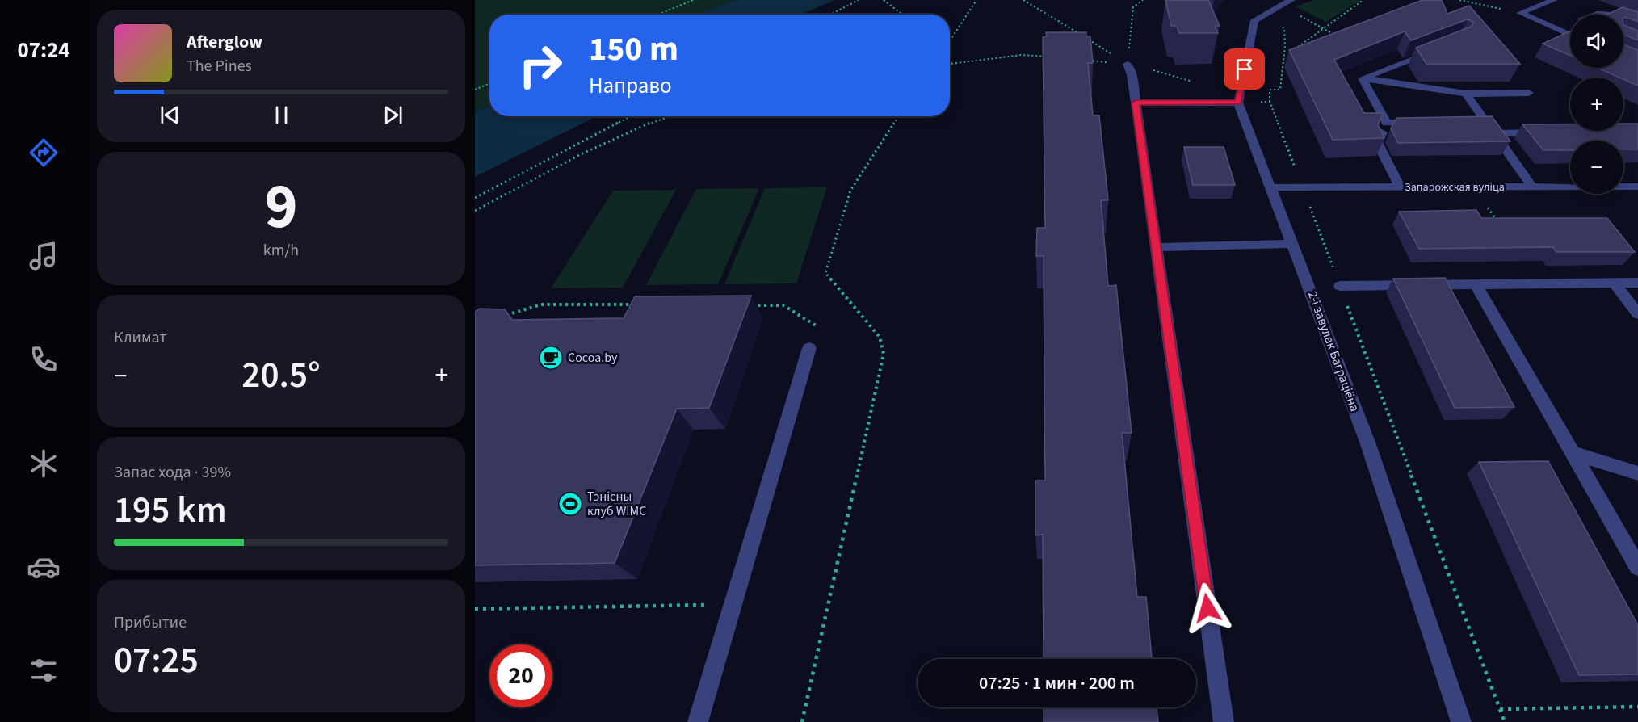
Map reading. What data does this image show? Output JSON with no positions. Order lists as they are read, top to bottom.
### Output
{
  "streets": {
    "street": ["Запарожская вуліца", "2-і завулак Баграціёна"]
  },
  "crossings": [
    ["Запарожская вуліца", "2-і завулак Баграціёна"]
  ],
  "places": {
    "cafe": ["Cocoa.by"],
    "sports": ["Тэнісны клуб WIMC"]
  },
  "page": {
    "tabs": "07:24",
    "map_buttons": ["+", "−"],
    "turn": ["150 m", "Направо"],
    "song": ["Afterglow", "The Pines"],
    "tile": [
      ["9", "km/h"],
      "Климат",
      ["Запас хода · 39%", "195 km"],
      ["Прибытие", "07:25"]
    ],
    "heat": ["−", "20.5°", "+"],
    "limit": "20",
    "trip": "07:25 · 1 мин · 200 m"
  }
}
